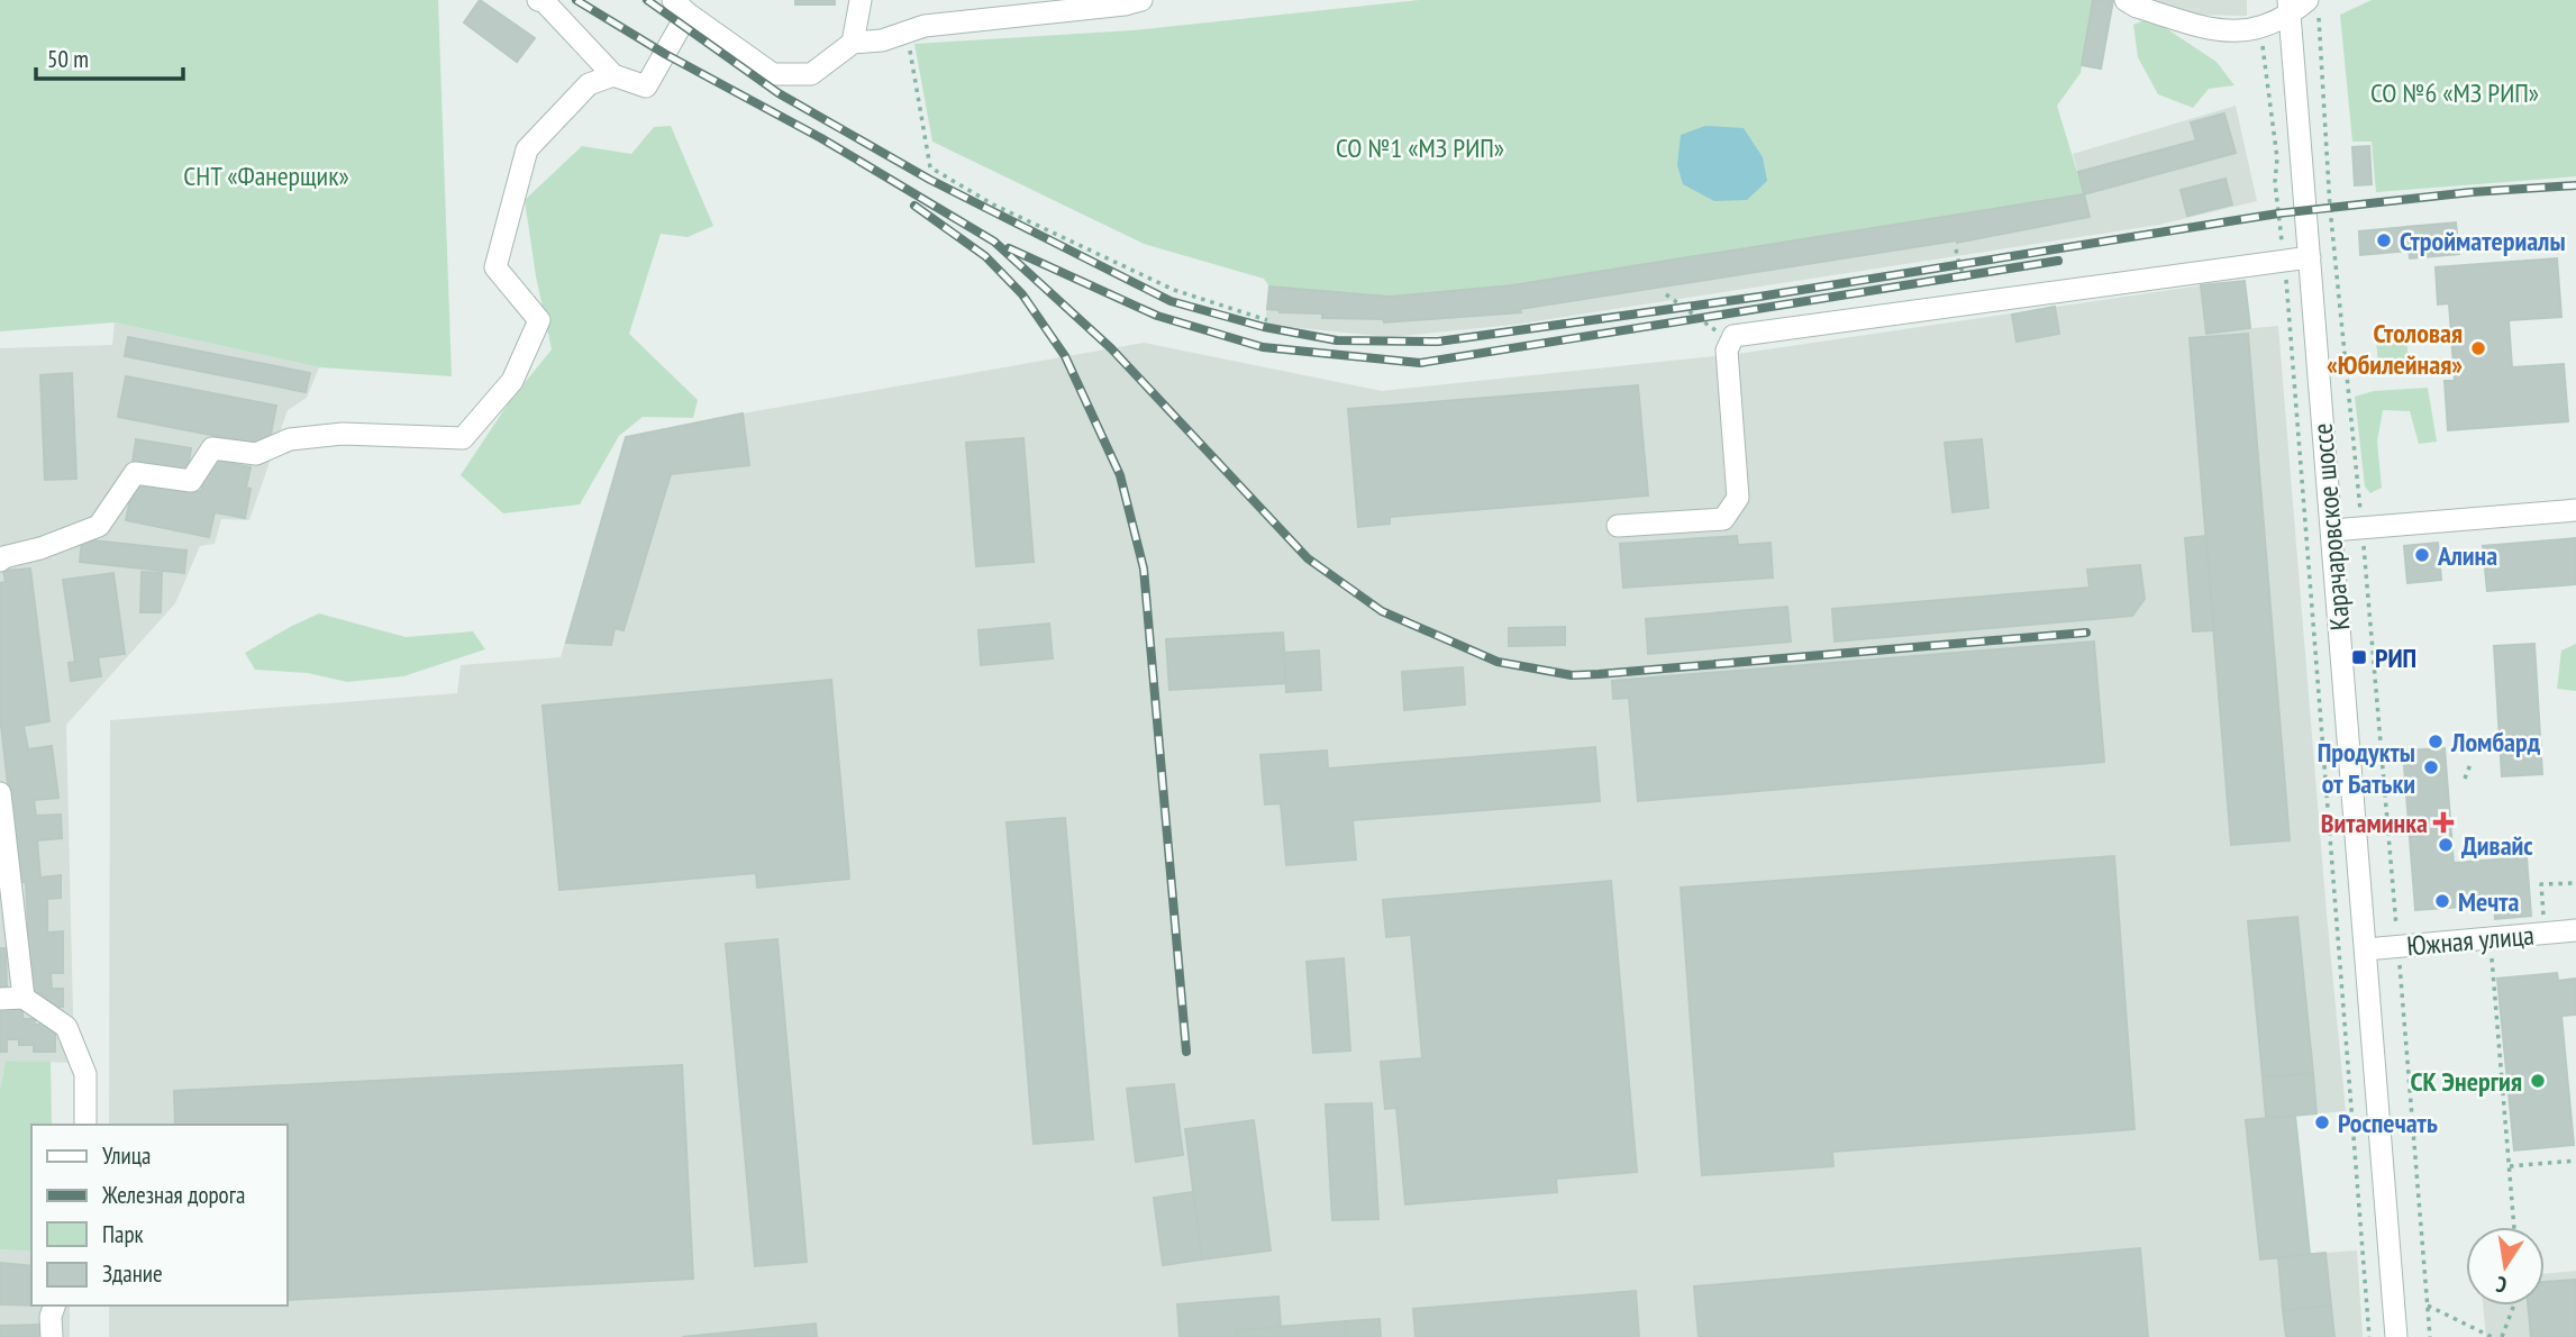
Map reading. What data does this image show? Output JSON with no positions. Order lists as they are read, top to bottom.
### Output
{
  "streets": {
    "street": ["Карачаровское шоссе", "Южная улица"]
  },
  "crossings": [
    ["Карачаровское шоссе", "Южная улица"]
  ],
  "parks": ["СО №6 «МЗ РИП»", "СО №1 «МЗ РИП»", "СНТ «Фанерщик»"],
  "places": {
    "other": [
      "Стройматериалы",
      "Столовая «Юбилейная»",
      "Алина",
      "Ломбард",
      "Продукты от Батьки",
      "Дивайс",
      "Мечта",
      "СК Энергия",
      "Роспечать"
    ],
    "transit": ["РИП"],
    "health": ["Витаминка"]
  },
  "legend": [
    "Улица",
    "Железная дорога",
    "Парк",
    "Здание"
  ],
  "scale_bar": "50 m",
  "north": "bottom"
}
